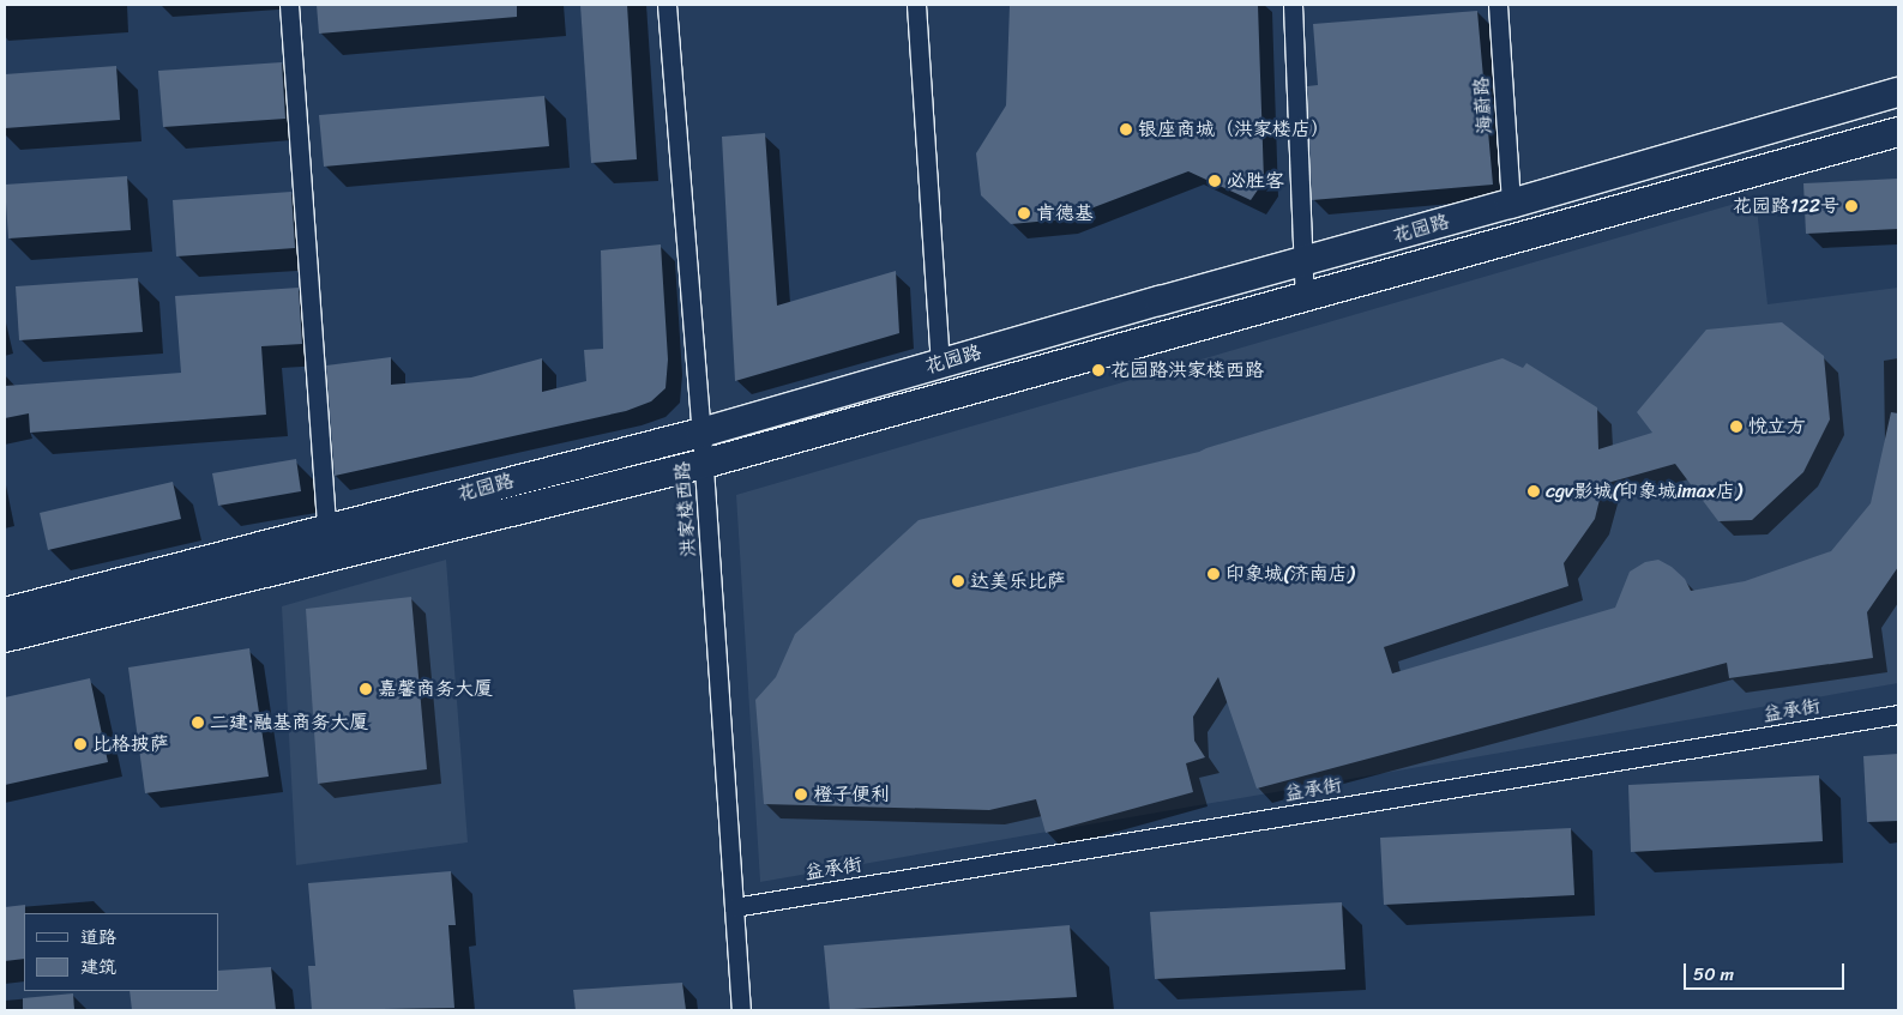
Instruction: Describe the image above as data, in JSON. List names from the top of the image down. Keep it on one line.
{"streets":{"main road":["花园路"],"street":["海蔚路","洪家楼西路","益承街"]},"crossings":[["海蔚路","花园路"],["花园路","洪家楼西路"],["洪家楼西路","益承街"]],"places":["银座商城（洪家楼店）","必胜客","花园路122号","肯德基","花园路洪家楼西路","悦立方","cgv影城(印象城imax店)","印象城(济南店)","达美乐比萨","嘉馨商务大厦","二建·融基商务大厦","比格披萨","橙子便利"],"legend":["道路","建筑"],"scale_bar":"50 m"}
